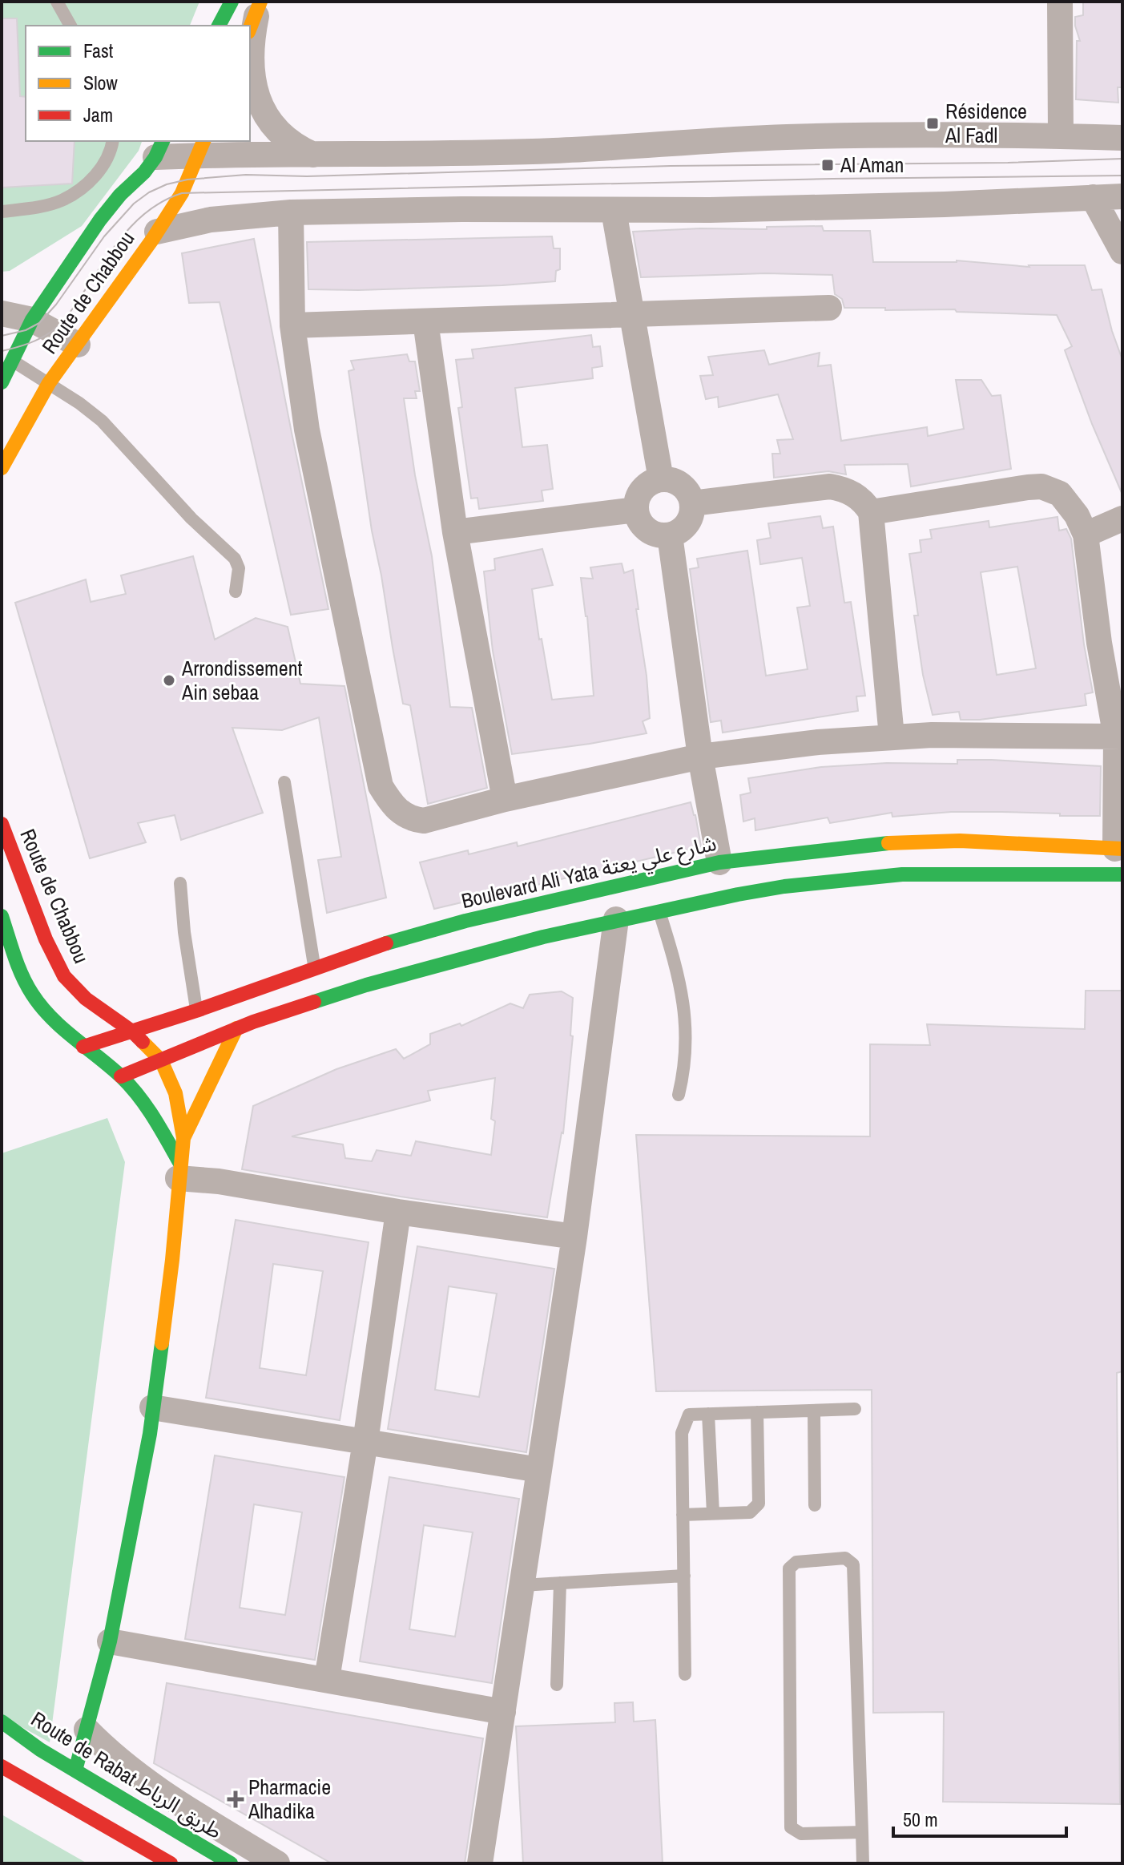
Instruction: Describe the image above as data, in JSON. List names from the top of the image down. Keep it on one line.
{"streets":{"street":["Route de Chabbou","Boulevard Ali Yata شارع علي يعتة","Route de Rabat طريق الرباط"]},"crossings":[["Route de Chabbou","Boulevard Ali Yata شارع علي يعتة"]],"places":{"transit":["Résidence Al Fadl","Al Aman"],"other":["Arrondissement Ain sebaa"],"health":["Pharmacie Alhadika"]},"legend":["Fast","Slow","Jam"],"scale_bar":"50 m"}
